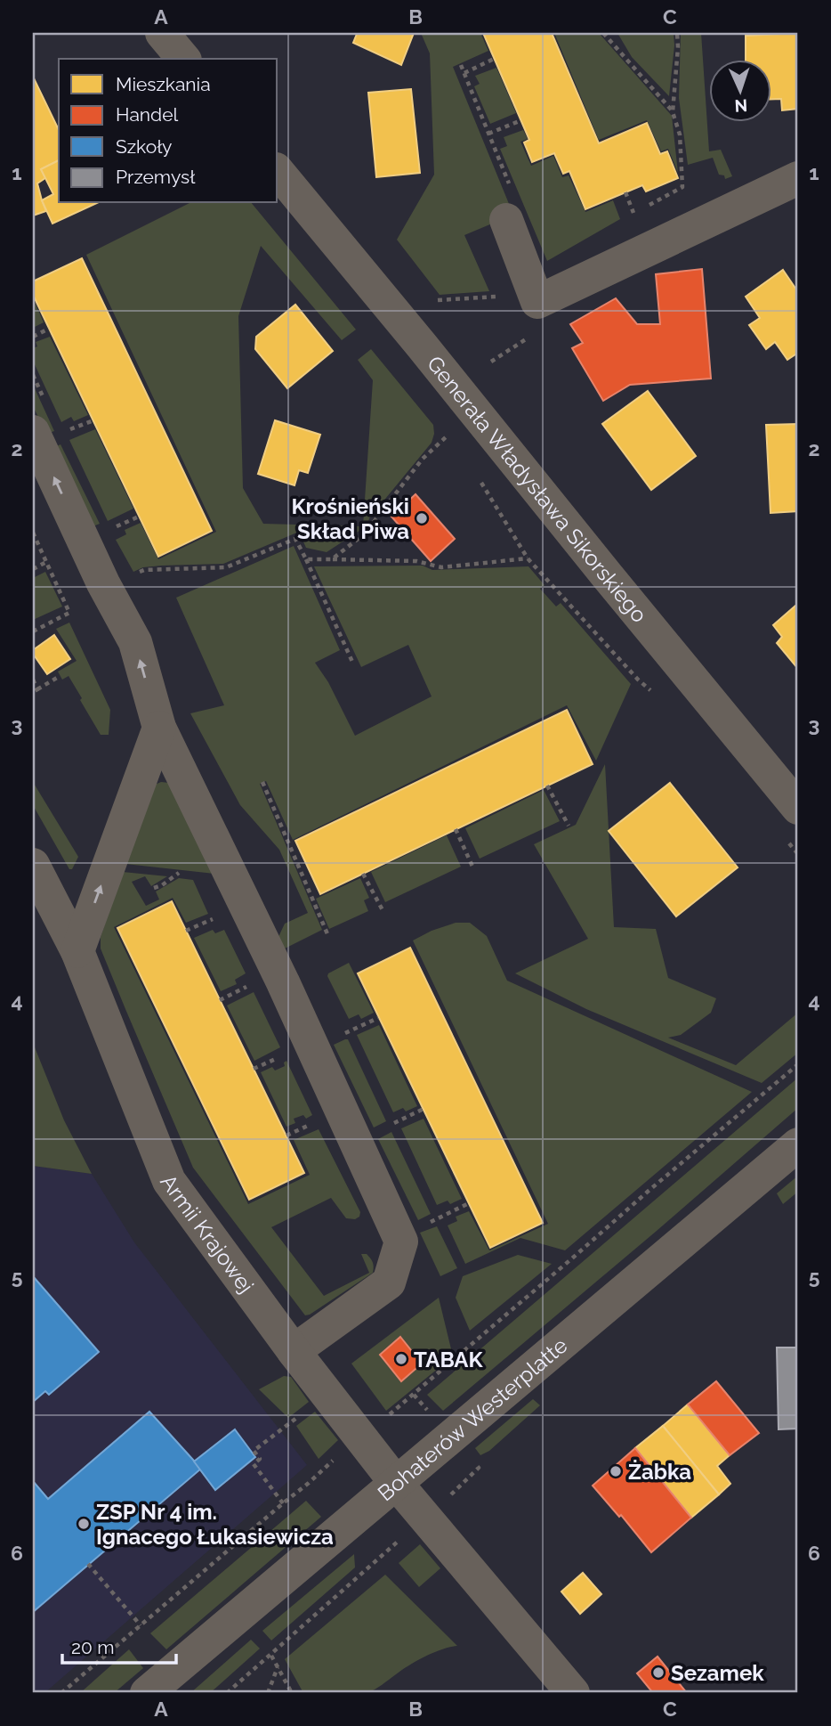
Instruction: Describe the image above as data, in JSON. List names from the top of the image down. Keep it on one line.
{"streets":{"street":["Generała Władysława Sikorskiego","Armii Krajowej","Bohaterów Westerplatte"]},"crossings":[["Armii Krajowej","Bohaterów Westerplatte"]],"places":["Krośnieński Skład Piwa","TABAK","Żabka","ZSP Nr 4 im. Ignacego Łukasiewicza","Sezamek"],"legend":["Mieszkania","Handel","Szkoły","Przemysł"],"scale_bar":"20 m","north":"bottom","grid":{"columns":["A","B","C"],"rows":["1","2","3","4","5","6"]}}
